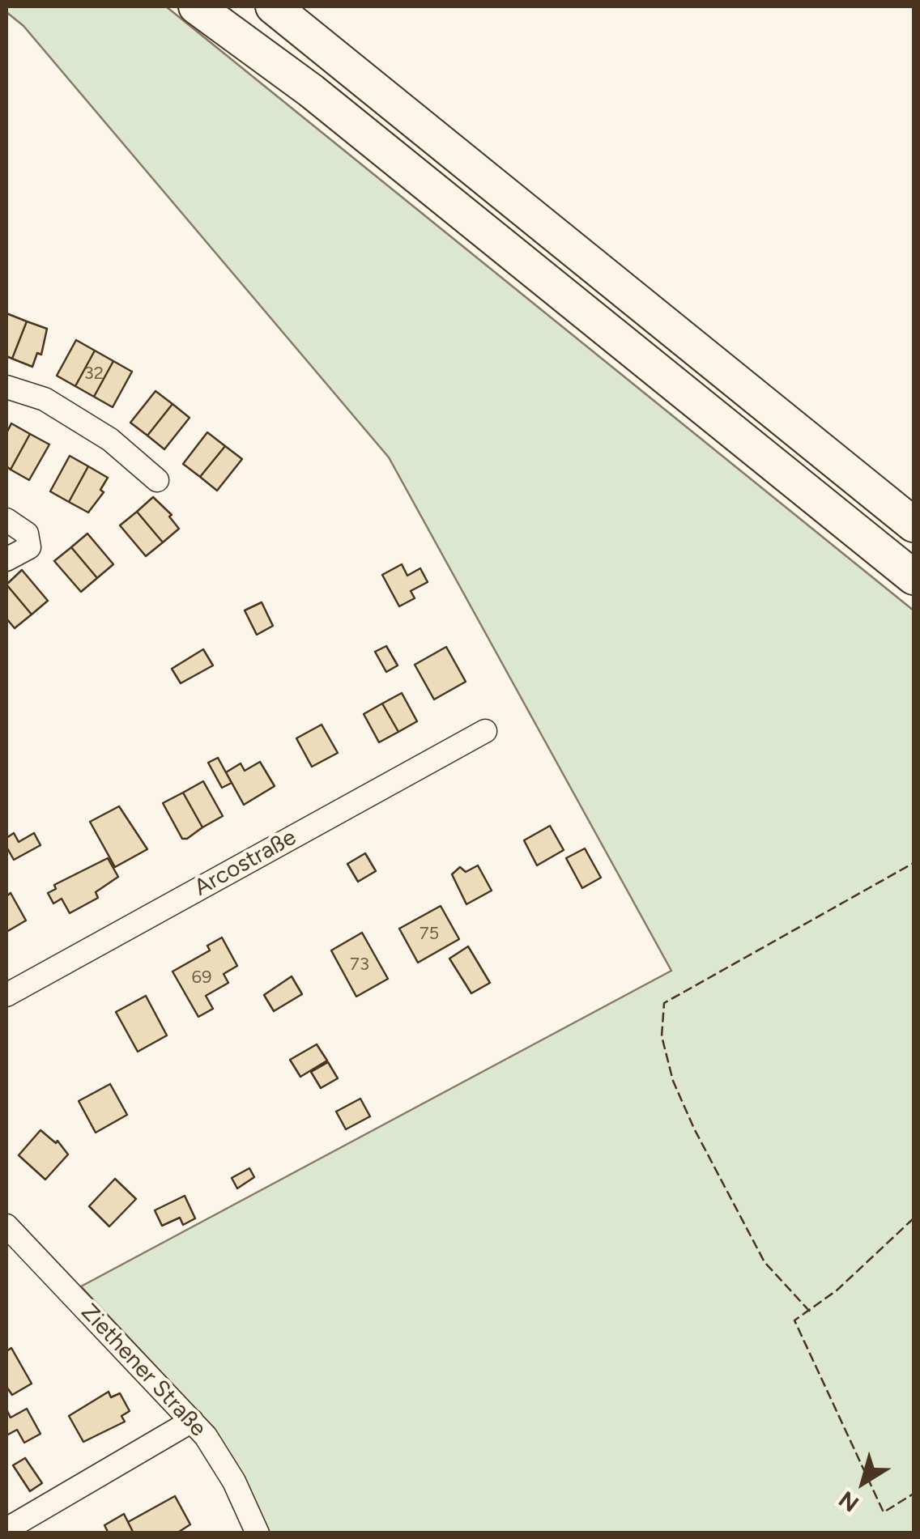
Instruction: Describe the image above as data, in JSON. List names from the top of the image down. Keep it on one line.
{"streets":{"street":["Arcostraße","Ziethener Straße"]},"house_numbers":["32","75","73","69"],"north":"bottom left"}
